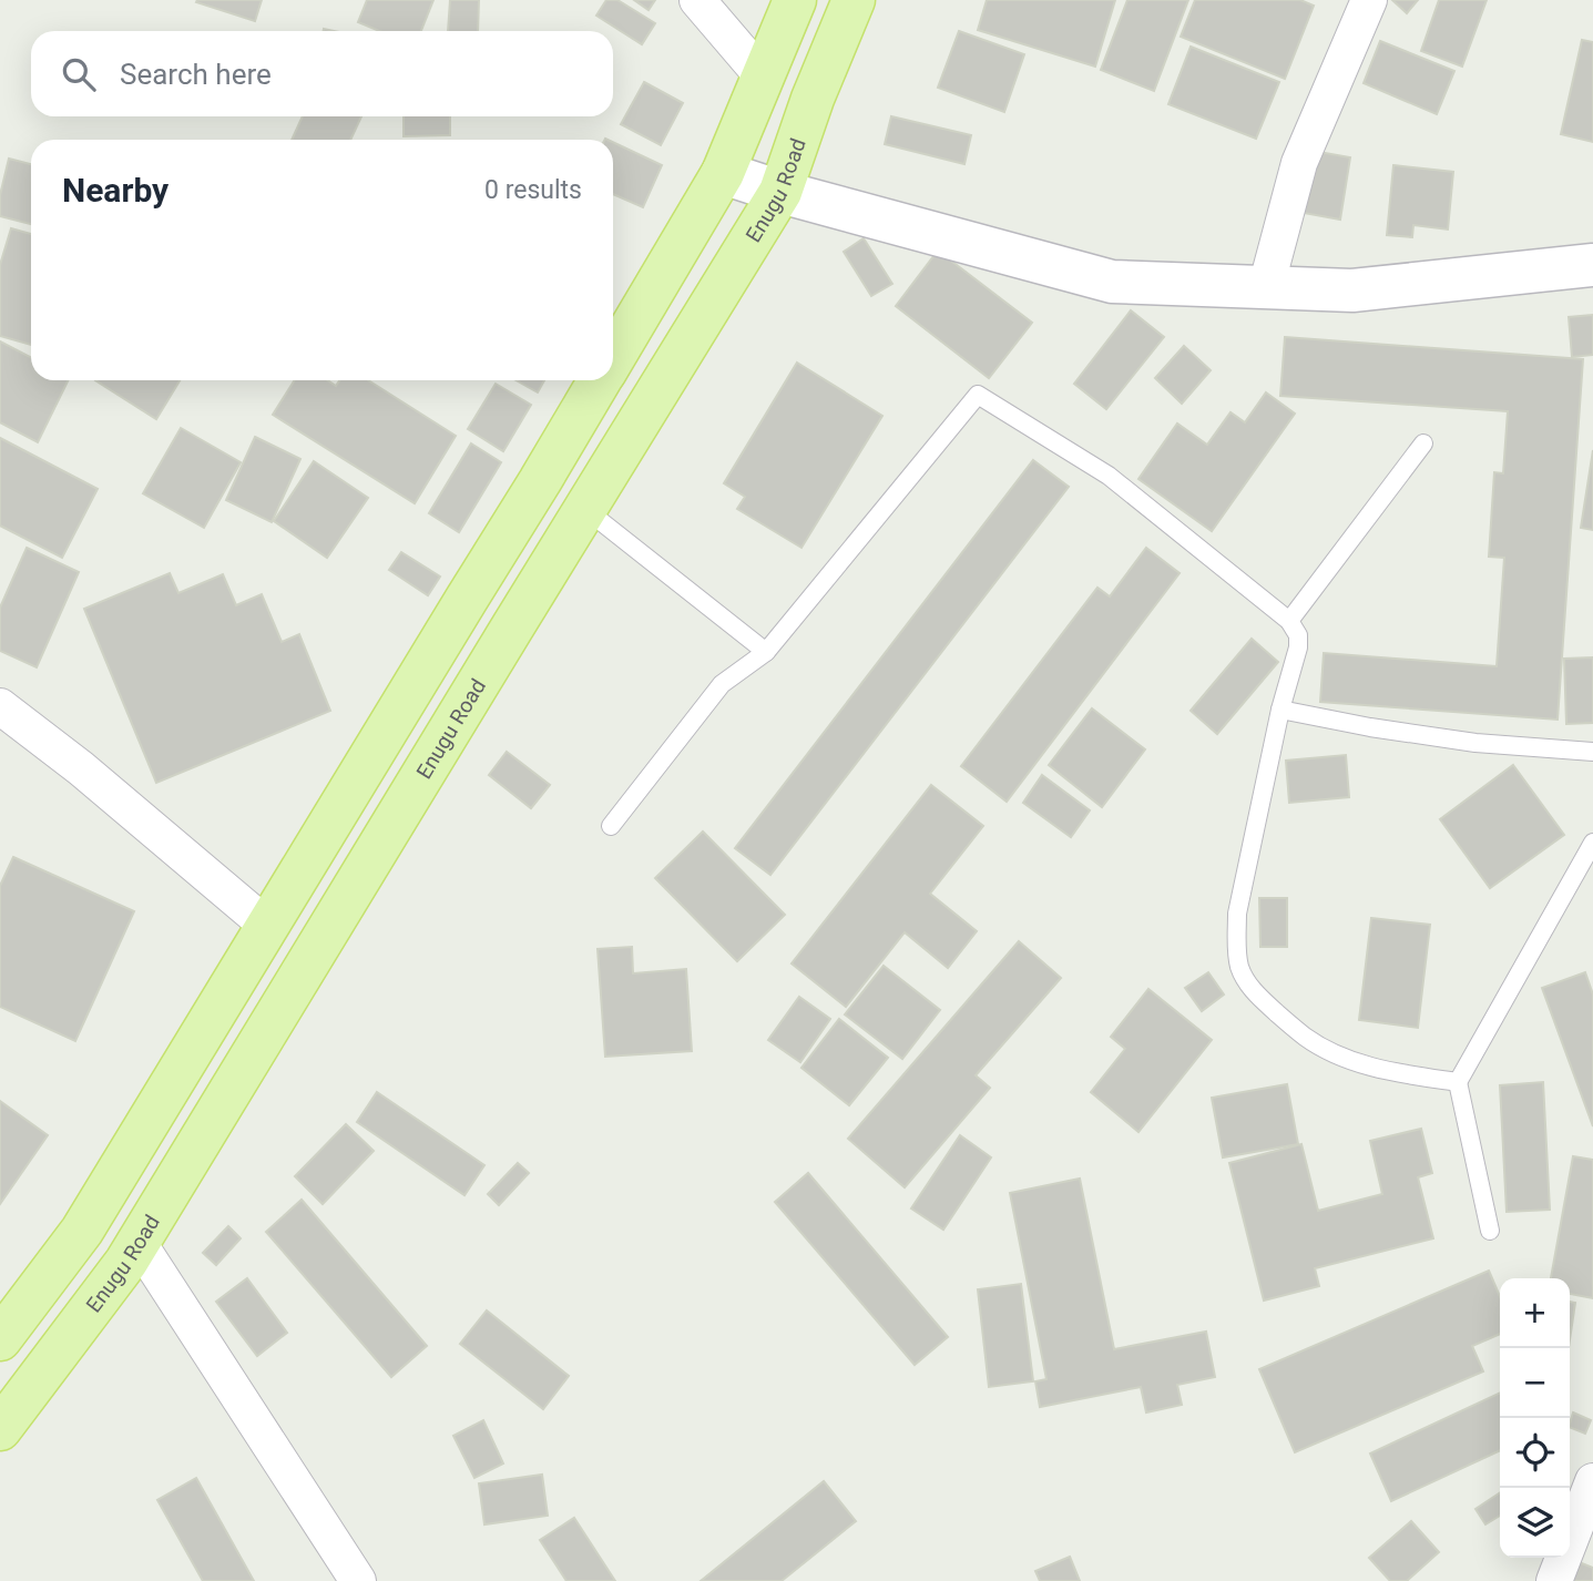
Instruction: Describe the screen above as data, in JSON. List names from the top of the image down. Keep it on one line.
{"streets":{"main road":["Enugu Road"]},"page":{"search":"Search here","heading":["Nearby","0 results"],"map_buttons":["+","−"]}}
